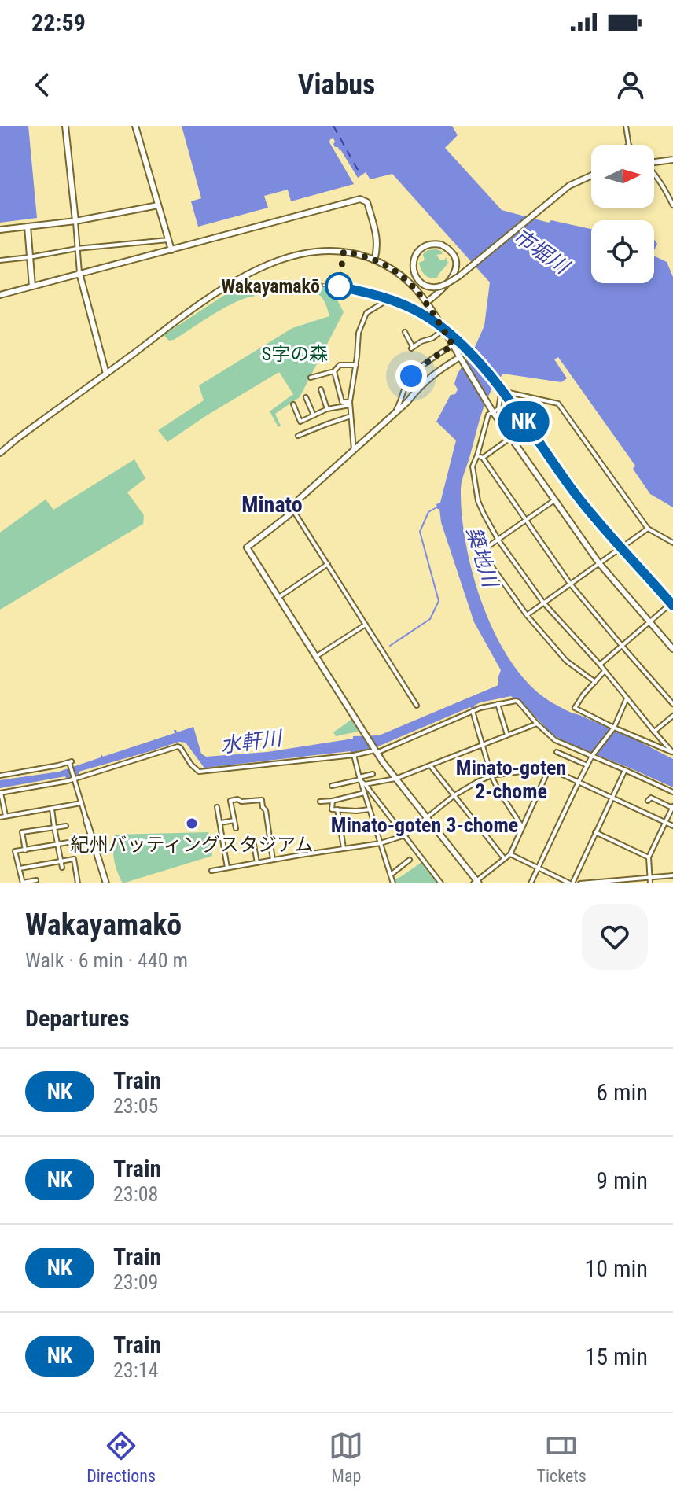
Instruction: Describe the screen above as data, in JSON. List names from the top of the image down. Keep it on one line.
{"districts":["Minato","Minato-goten 2-chome","Minato-goten 3-chome"],"water":["市堀川","築地川","水軒川"],"parks":["S字の森"],"places":["Wakayamakō","紀州バッティングスタジアム"],"north":"right","page":{"status":"22:59","header":"Viabus","on_map":"NK","heading":[["Wakayamakō","Walk · 6 min · 440 m"],"Departures"],"list":[{"mark":"NK","name":"Train","note":"23:05","value":"6 min"},{"mark":"NK","name":"Train","note":"23:08","value":"9 min"},{"mark":"NK","name":"Train","note":"23:09","value":"10 min"},{"mark":"NK","name":"Train","note":"23:14","value":"15 min"}],"tabs":["Directions","Map","Tickets"]}}
